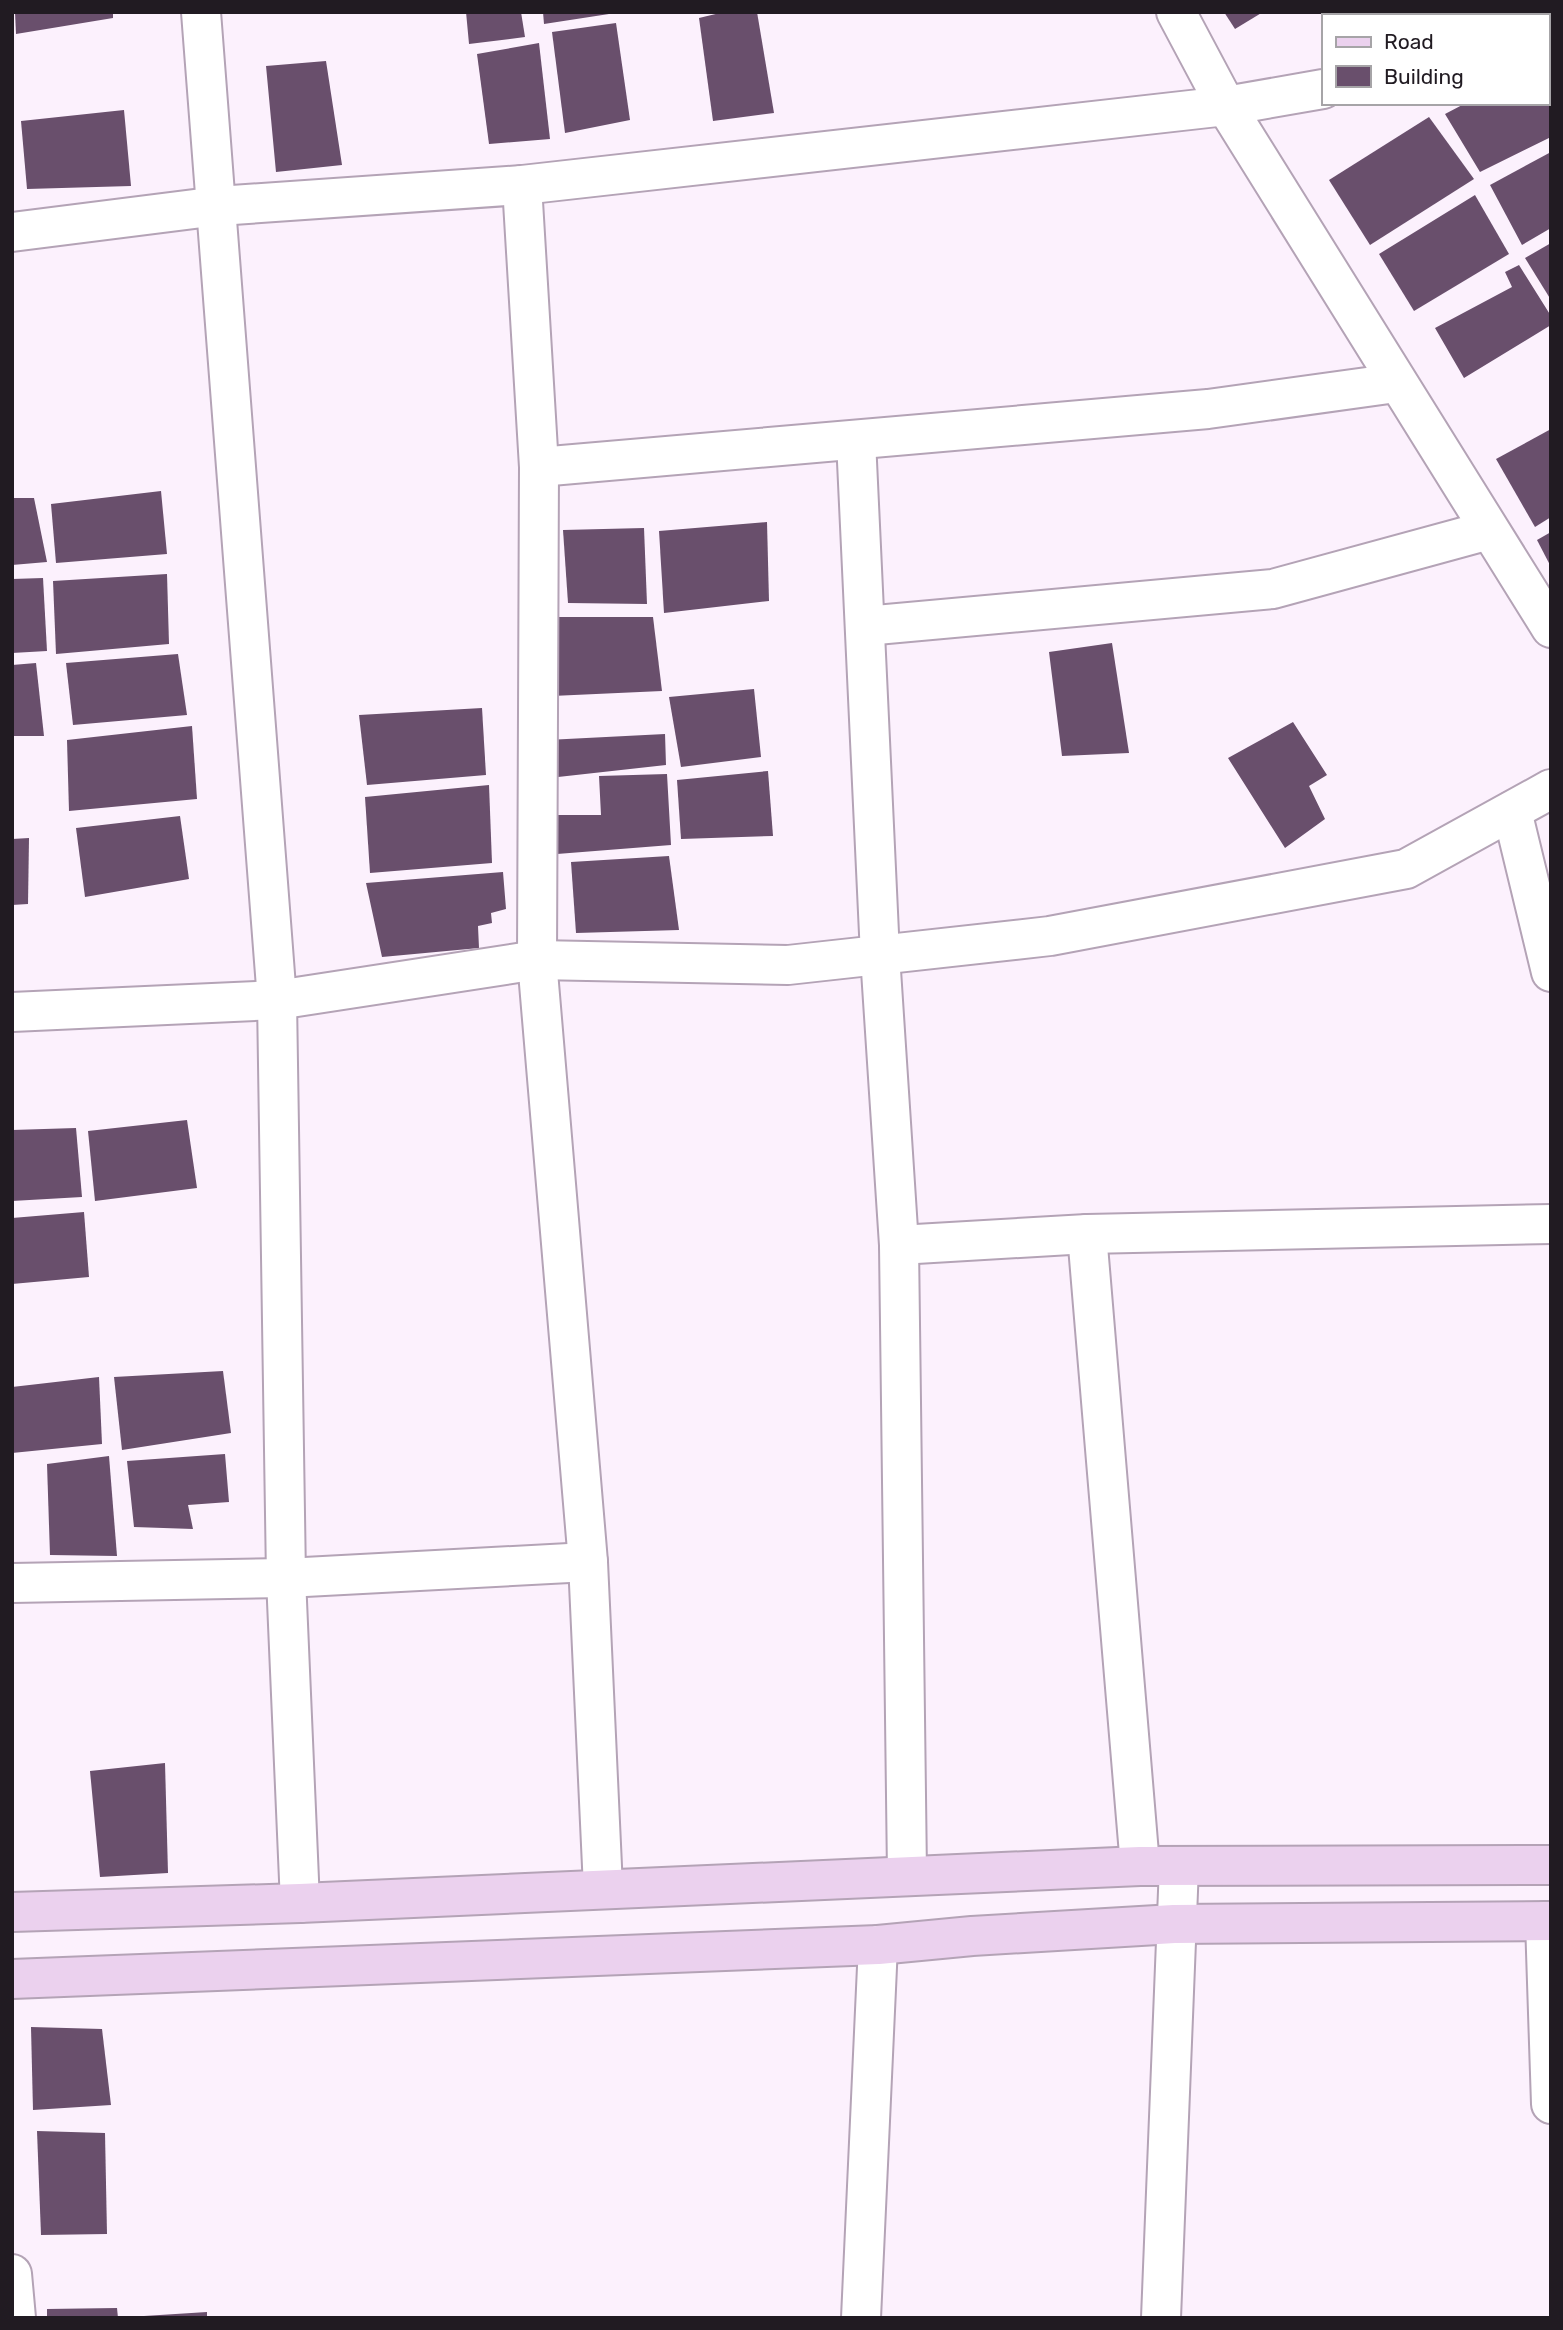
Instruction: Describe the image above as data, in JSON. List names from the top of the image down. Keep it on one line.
{"legend":["Road","Building"]}
